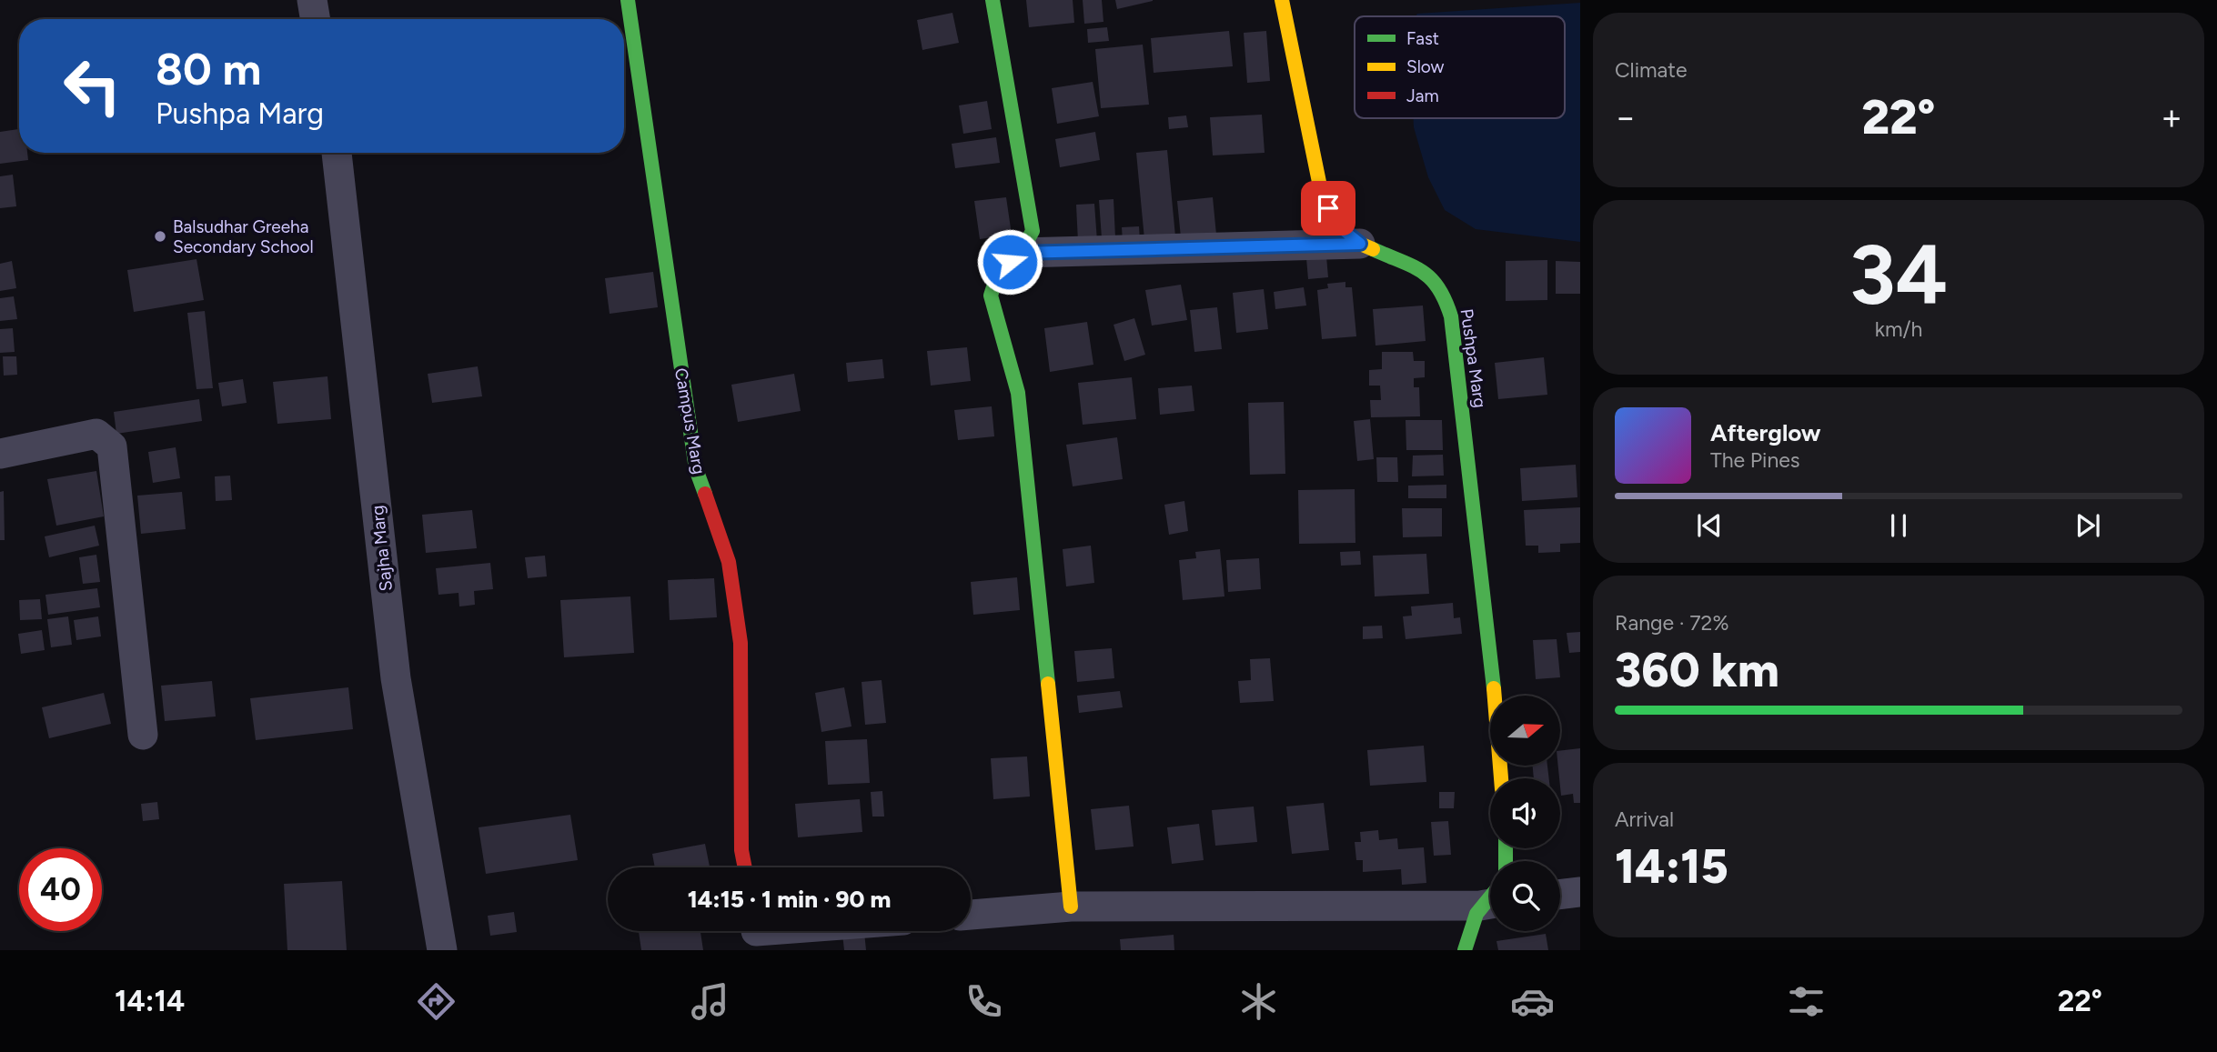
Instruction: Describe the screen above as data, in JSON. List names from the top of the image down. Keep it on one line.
{"streets":{"street":["Pushpa Marg","Campus Marg","Sajha Marg"]},"places":["Balsudhar Greeha Secondary School"],"legend":["Fast","Slow","Jam"],"north":"right","page":{"tile":["Climate",["34","km/h"],["Range · 72%","360 km"],["Arrival","14:15"]],"turn":["80 m","Pushpa Marg"],"heat":["−","22°","+"],"song":["Afterglow","The Pines"],"limit":"40","trip":"14:15 · 1 min · 90 m","tabs":["14:14","22°"]}}
